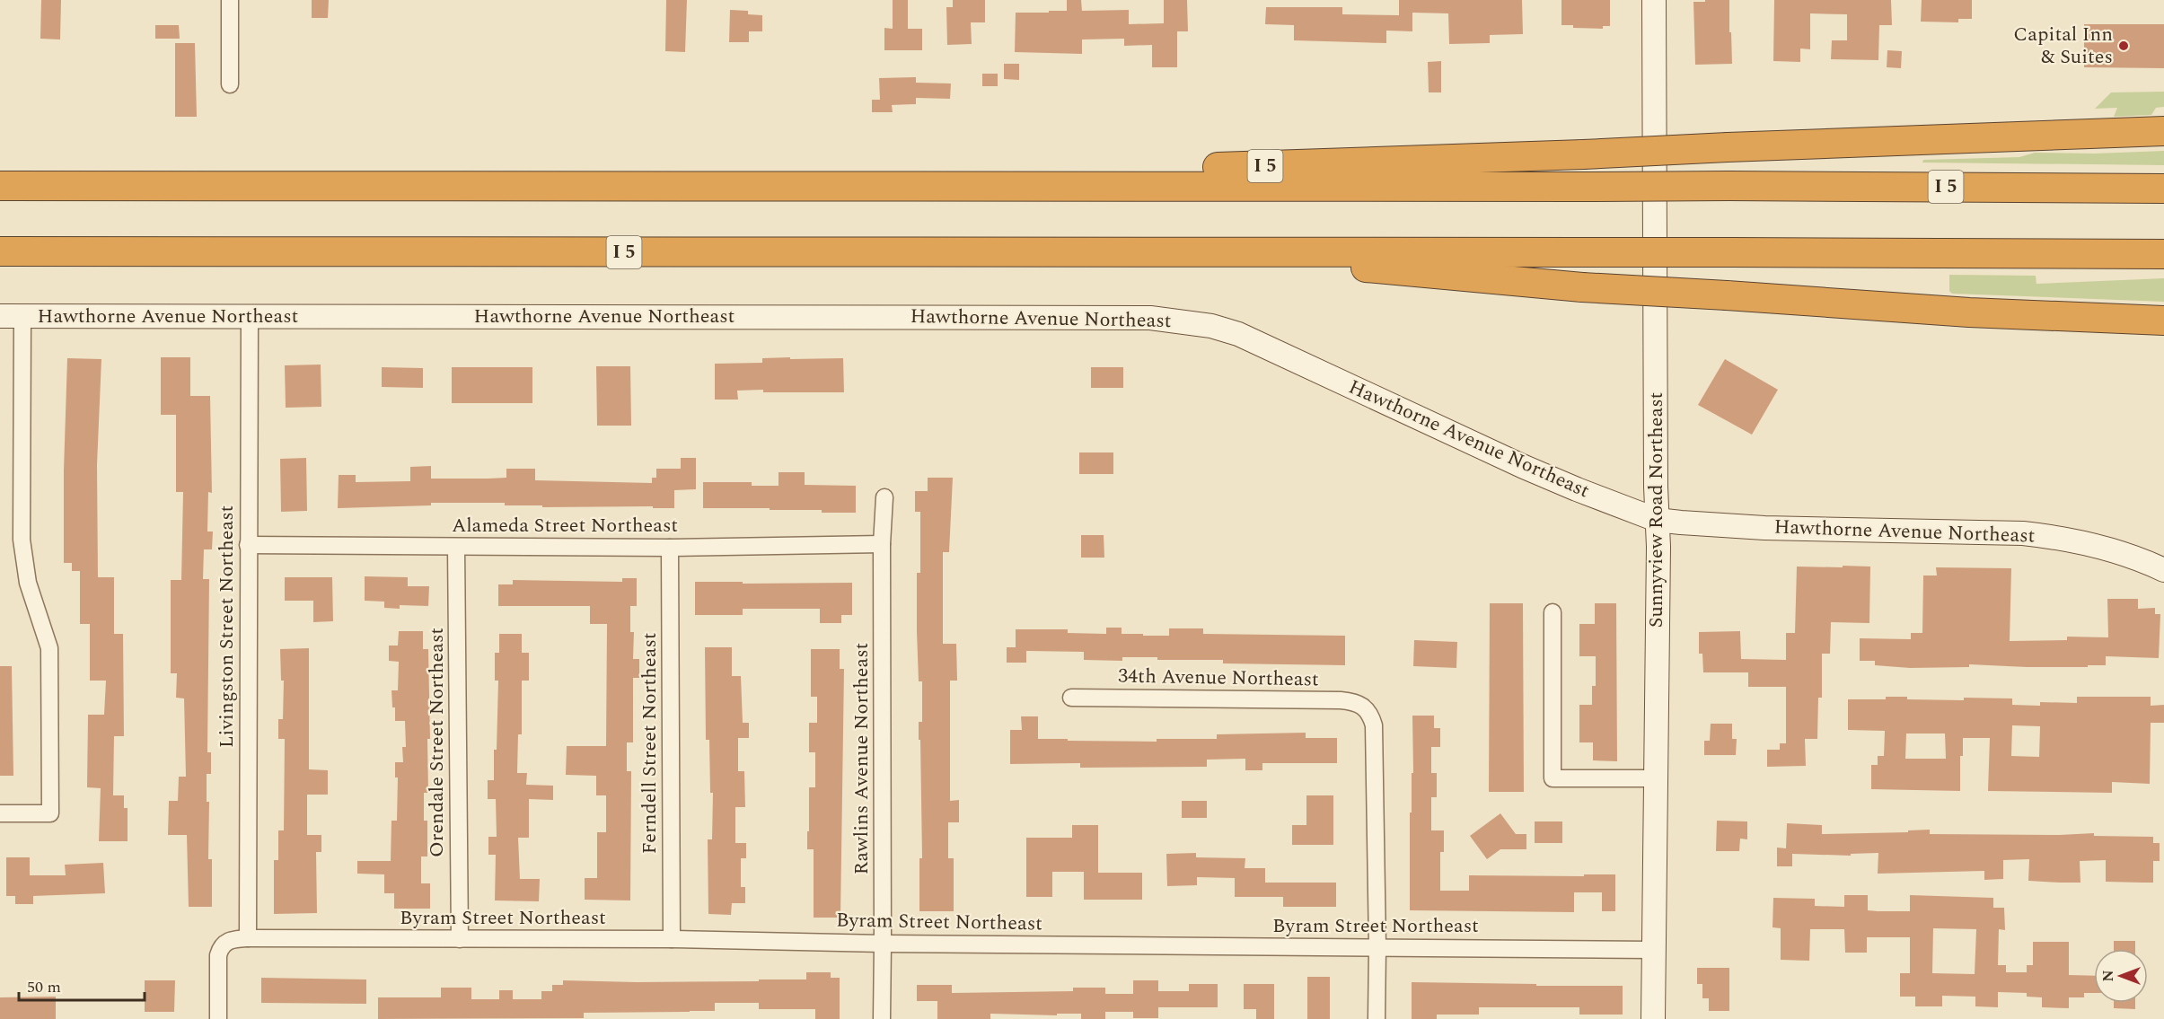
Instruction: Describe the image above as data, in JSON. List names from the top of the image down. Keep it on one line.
{"streets":{"highway":["I 5"],"main road":["Hawthorne Avenue Northeast","Sunnyview Road Northeast"],"street":["Alameda Street Northeast","Livingston Street Northeast","34th Avenue Northeast","Orendale Street Northeast","Ferndell Street Northeast","Rawlins Avenue Northeast","Byram Street Northeast"]},"crossings":[["Hawthorne Avenue Northeast","Sunnyview Road Northeast"],["Hawthorne Avenue Northeast","Livingston Street Northeast"],["Sunnyview Road Northeast","Byram Street Northeast"],["Alameda Street Northeast","Livingston Street Northeast"],["Alameda Street Northeast","Orendale Street Northeast"],["Alameda Street Northeast","Ferndell Street Northeast"],["Alameda Street Northeast","Rawlins Avenue Northeast"],["Livingston Street Northeast","Byram Street Northeast"],["34th Avenue Northeast","Byram Street Northeast"],["Orendale Street Northeast","Byram Street Northeast"],["Ferndell Street Northeast","Byram Street Northeast"],["Rawlins Avenue Northeast","Byram Street Northeast"]],"places":["Capital Inn & Suites"],"scale_bar":"50 m","north":"left"}
